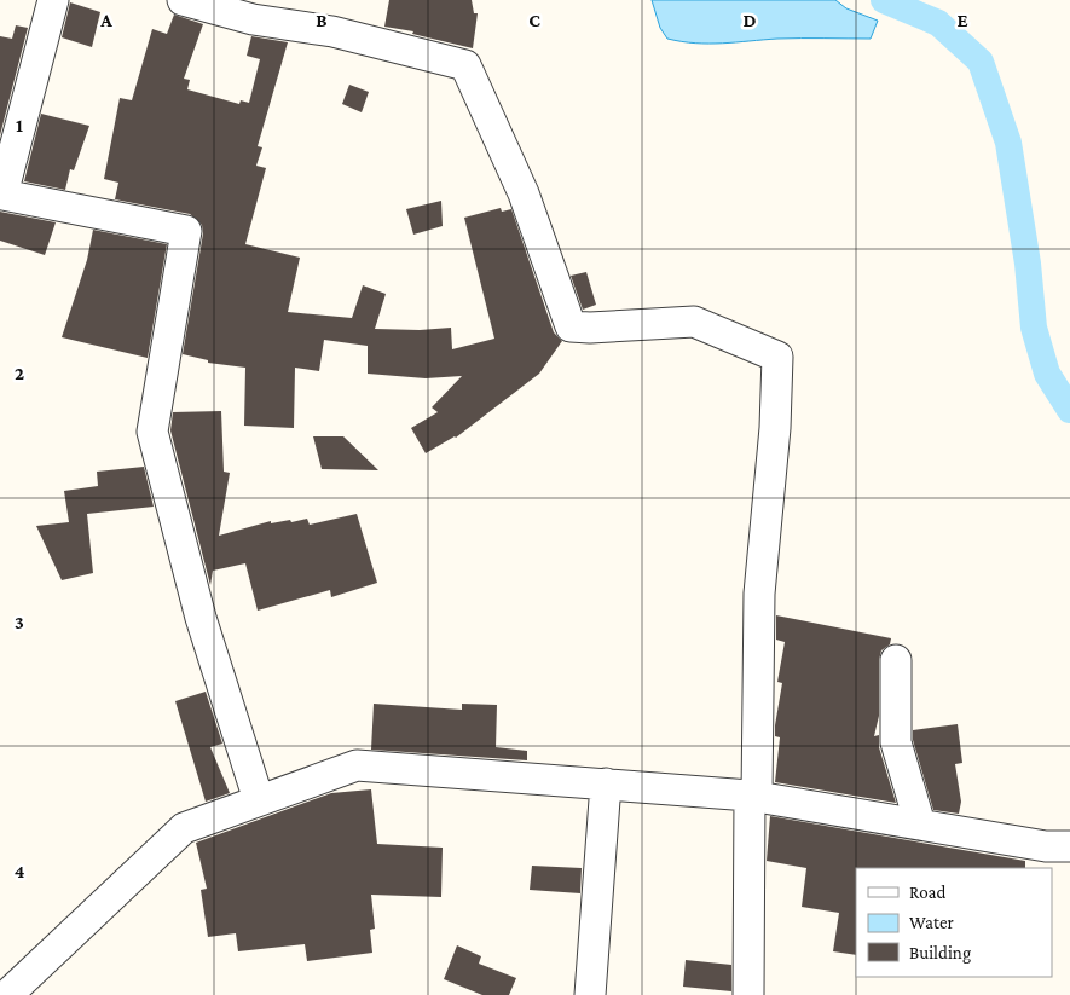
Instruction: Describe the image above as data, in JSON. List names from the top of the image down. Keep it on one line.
{"legend":["Road","Water","Building"],"grid":{"columns":["A","B","C","D","E"],"rows":["1","2","3","4"]}}
